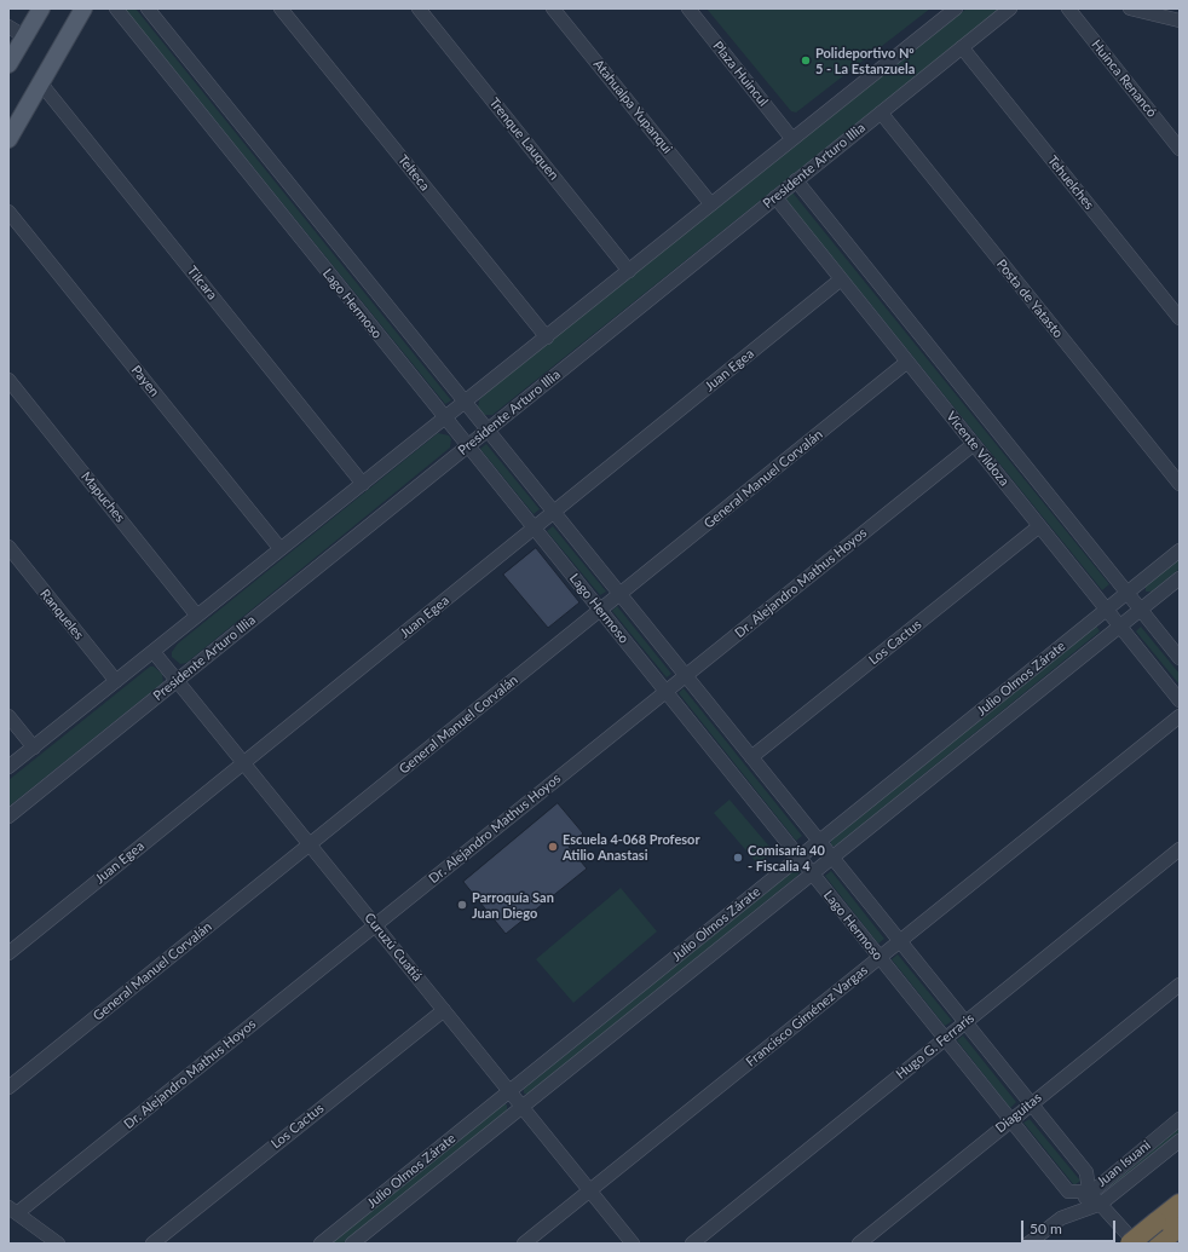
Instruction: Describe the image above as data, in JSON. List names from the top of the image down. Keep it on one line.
{"streets":{"street":["Plaza Huincul","Huinca Renancó","Atahualpa Yupanqui","Trenque Lauquen","Presidente Arturo Illia","Telteca","Tehuelches","Tilcara","Posta de Yatasto","Lago Hermoso","Juan Egea","Payen","Vicente Vildoza","General Manuel Corvalán","Mapuches","Dr. Alejandro Mathus Hoyos","Ranqueles","Los Cactus","Julio Olmos Zárate","Curuzú Cuatiá","Francisco Giménez Vargas","Hugo G. Ferraris","Diaguitas","Juan Isuani"]},"crossings":[["Presidente Arturo Illia","Tehuelches"],["Presidente Arturo Illia","Posta de Yatasto"],["Presidente Arturo Illia","Lago Hermoso"],["Presidente Arturo Illia","Vicente Vildoza"],["Presidente Arturo Illia","Curuzú Cuatiá"],["Lago Hermoso","Juan Egea"],["Lago Hermoso","General Manuel Corvalán"],["Lago Hermoso","Dr. Alejandro Mathus Hoyos"],["Lago Hermoso","Los Cactus"],["Lago Hermoso","Julio Olmos Zárate"],["Lago Hermoso","Francisco Giménez Vargas"],["Lago Hermoso","Hugo G. Ferraris"],["Lago Hermoso","Diaguitas"],["Lago Hermoso","Juan Isuani"],["Juan Egea","Vicente Vildoza"],["Juan Egea","Curuzú Cuatiá"],["Vicente Vildoza","General Manuel Corvalán"],["Vicente Vildoza","Dr. Alejandro Mathus Hoyos"],["Vicente Vildoza","Los Cactus"],["Vicente Vildoza","Julio Olmos Zárate"],["General Manuel Corvalán","Curuzú Cuatiá"],["Dr. Alejandro Mathus Hoyos","Curuzú Cuatiá"],["Los Cactus","Curuzú Cuatiá"],["Julio Olmos Zárate","Curuzú Cuatiá"],["Curuzú Cuatiá","Francisco Giménez Vargas"]],"places":["Polideportivo Nº 5 - La Estanzuela","Escuela 4-068 Profesor Atilio Anastasi","Comisaría 40 - Fiscalia 4","Parroquía San Juan Diego"],"scale_bar":"50 m"}
